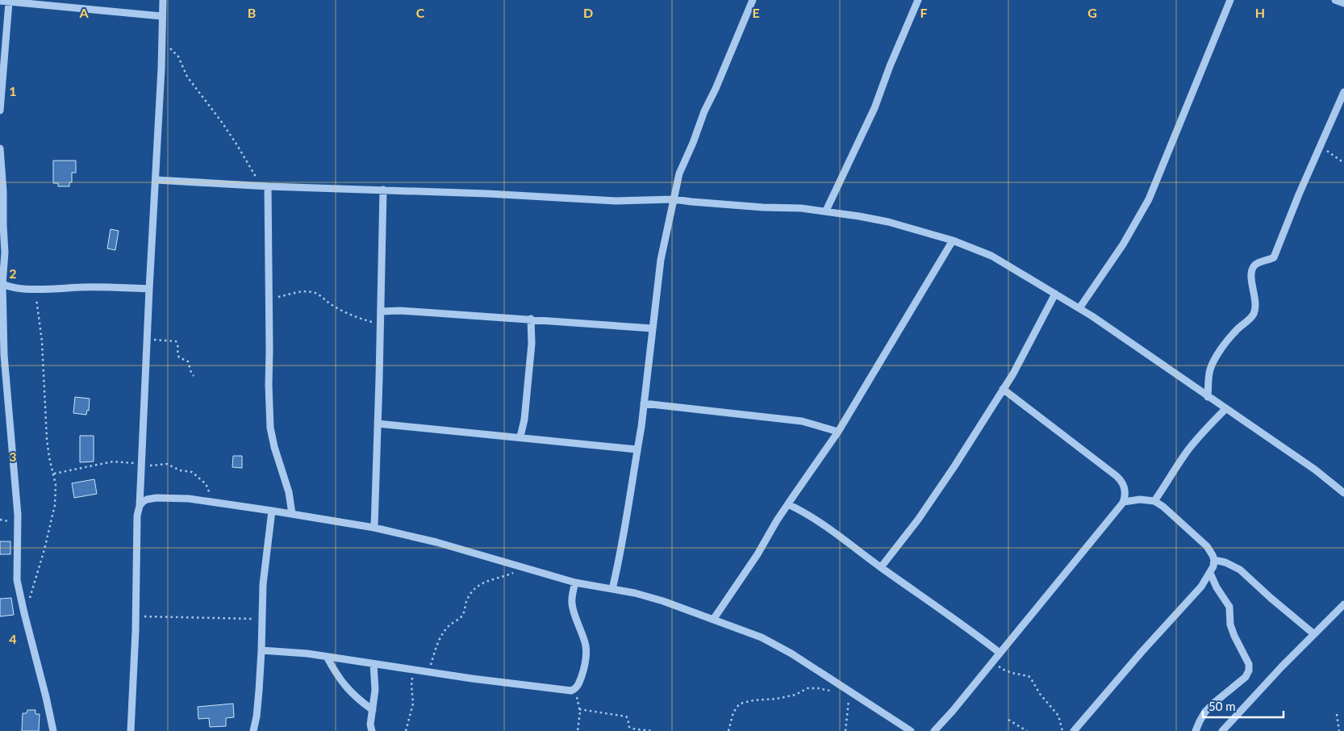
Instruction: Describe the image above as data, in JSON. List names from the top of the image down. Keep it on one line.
{"scale_bar":"50 m","grid":{"columns":["A","B","C","D","E","F","G","H"],"rows":["1","2","3","4"]}}
